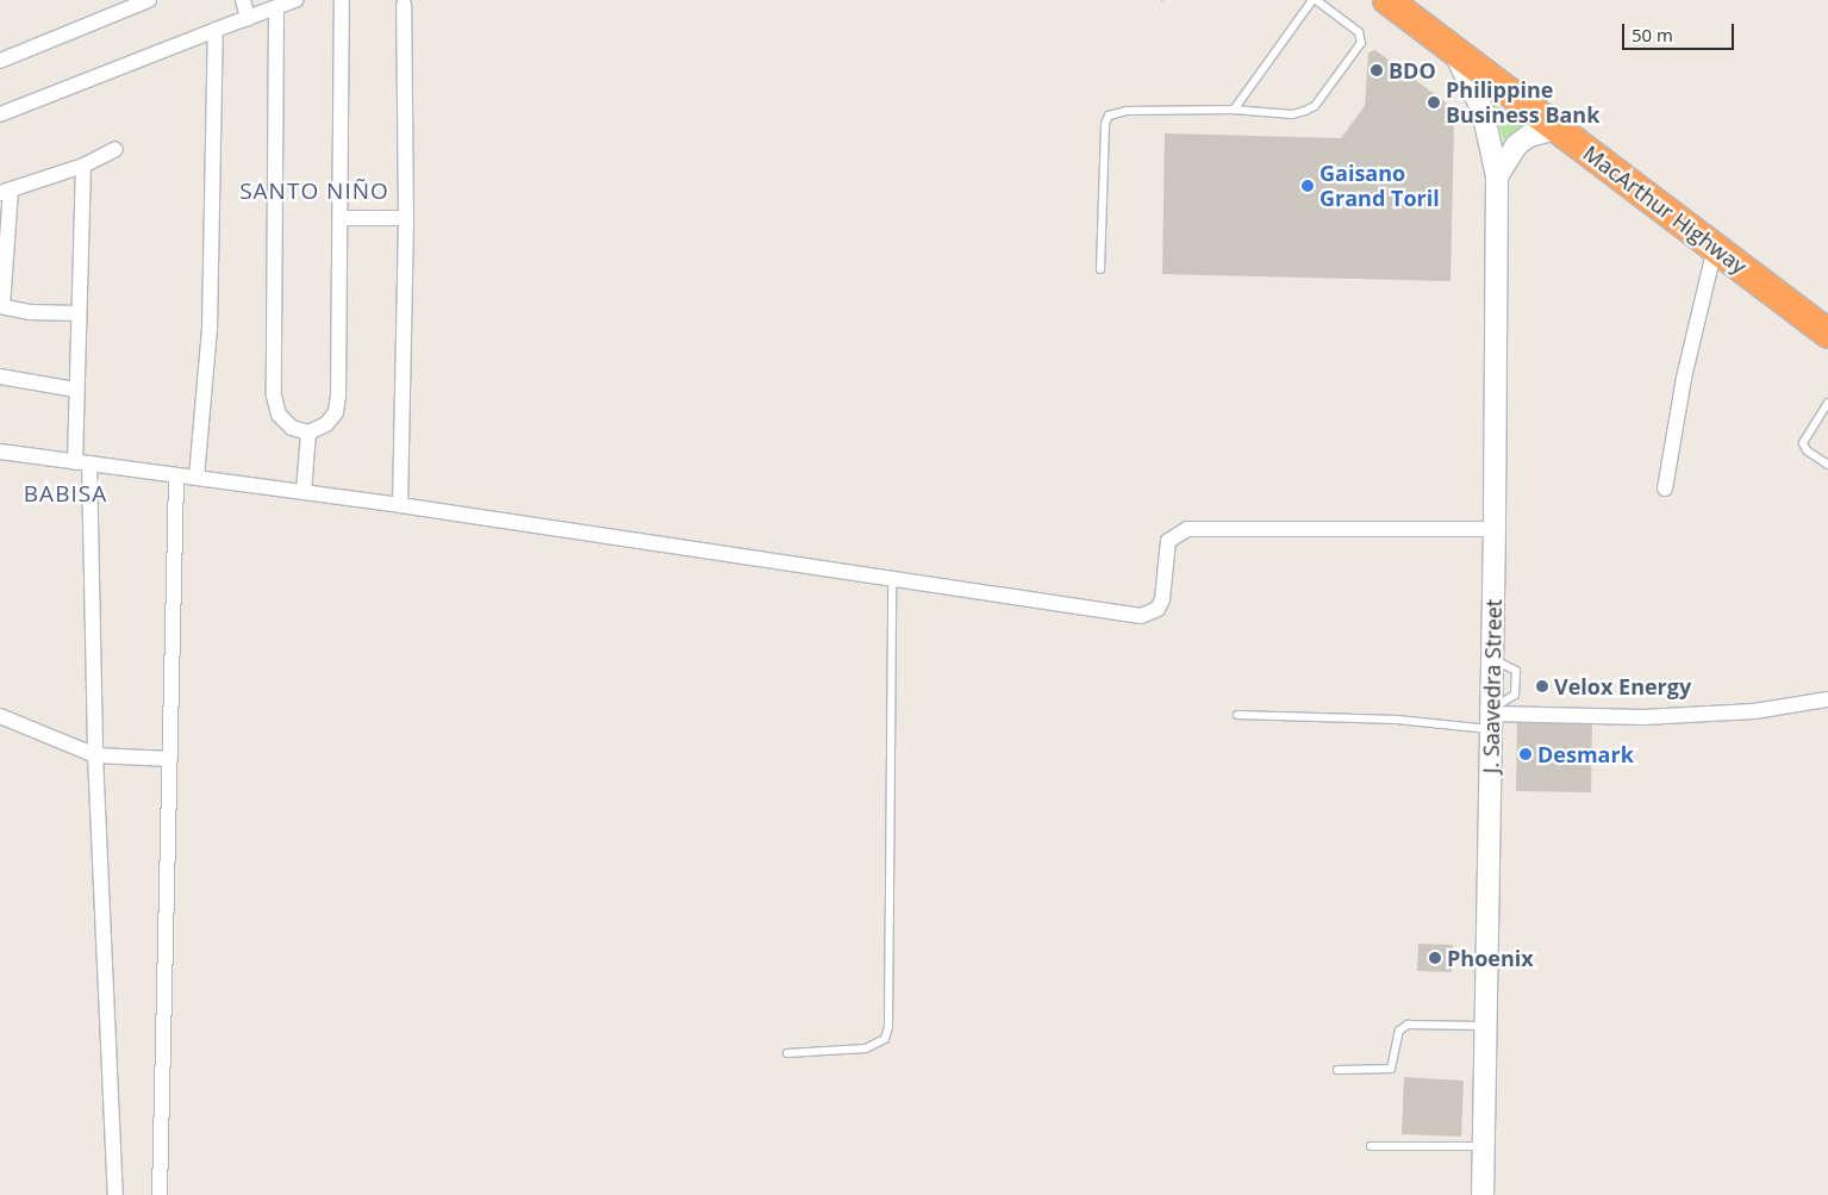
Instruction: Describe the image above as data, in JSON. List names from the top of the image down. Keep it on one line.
{"streets":{"highway":["MacArthur Highway"],"main road":["J. Saavedra Street"]},"crossings":[["MacArthur Highway","J. Saavedra Street"]],"districts":["SANTO NIÑO","BABISA"],"places":["BDO","Philippine Business Bank","Gaisano Grand Toril","Velox Energy","Desmark","Phoenix"],"scale_bar":"50 m"}
